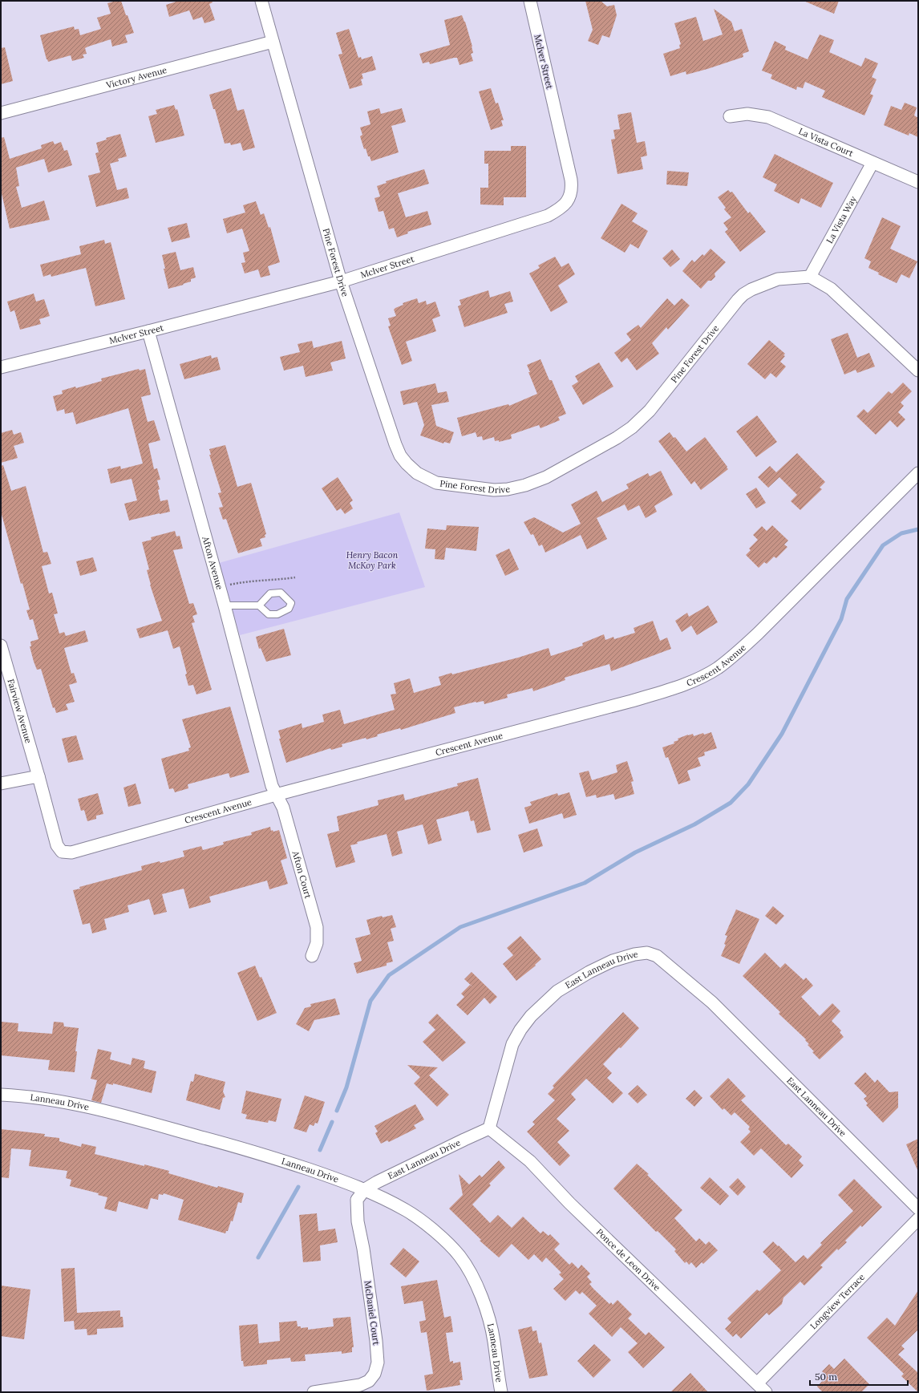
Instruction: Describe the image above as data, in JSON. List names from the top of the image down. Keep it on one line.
{"streets":{"street":["McIver Street","Victory Avenue","La Vista Court","La Vista Way","Pine Forest Drive","Afton Avenue","Crescent Avenue","Fairview Avenue","Afton Court","East Lanneau Drive","Lanneau Drive","Ponce de Leon Drive","Longview Terrace","McDaniel Court"]},"crossings":[["McIver Street","Pine Forest Drive"],["McIver Street","Afton Avenue"],["Victory Avenue","Pine Forest Drive"],["La Vista Court","La Vista Way"],["La Vista Way","Pine Forest Drive"],["Afton Avenue","Crescent Avenue"],["Afton Avenue","Afton Court"],["Crescent Avenue","Fairview Avenue"],["Crescent Avenue","Afton Court"],["East Lanneau Drive","Lanneau Drive"],["East Lanneau Drive","Ponce de Leon Drive"],["East Lanneau Drive","McDaniel Court"],["Lanneau Drive","McDaniel Court"],["Ponce de Leon Drive","Longview Terrace"]],"parks":["Henry Bacon McKoy Park"],"scale_bar":"50 m"}
